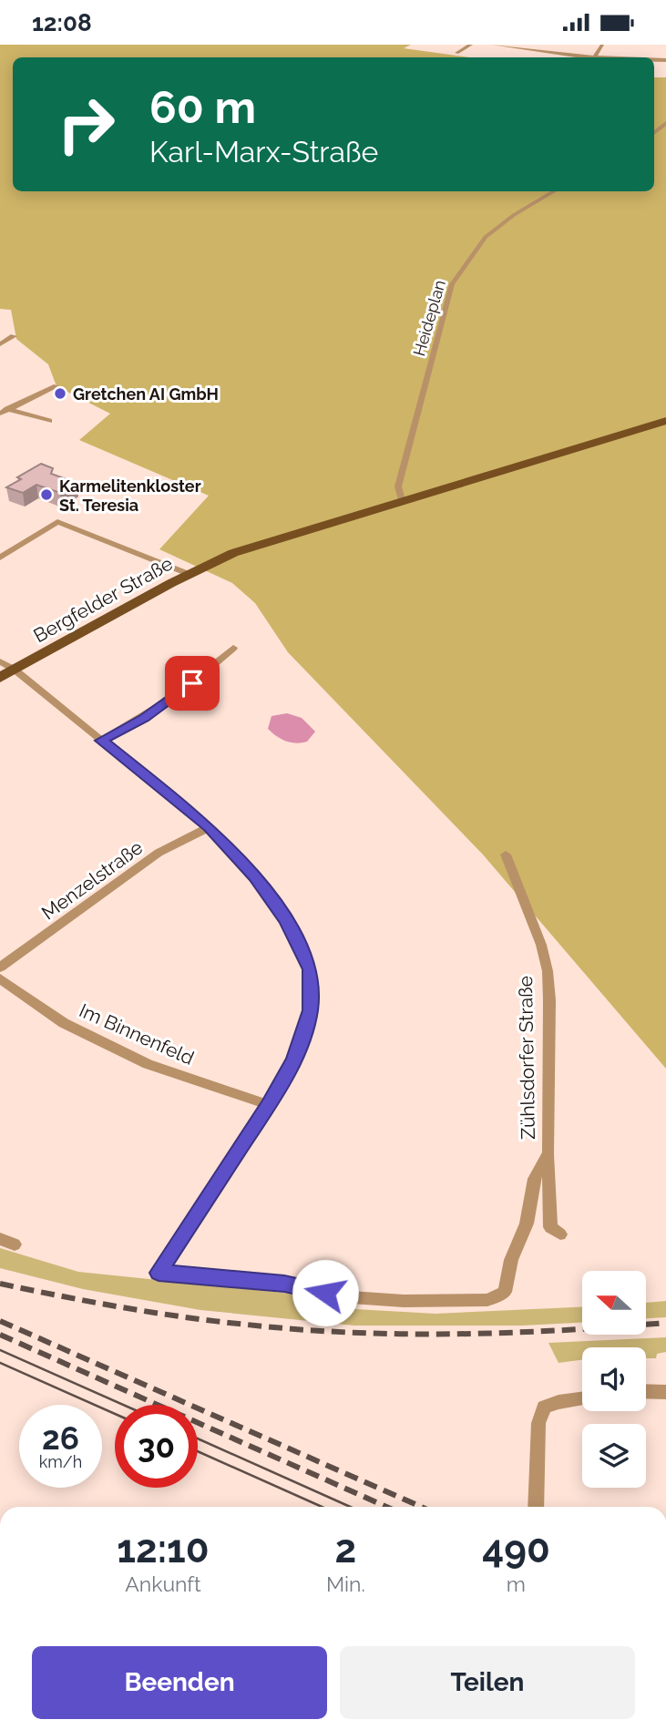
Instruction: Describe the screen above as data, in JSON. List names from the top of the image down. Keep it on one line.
{"streets":{"main road":["Bergfelder Straße"],"street":["Heideplan","Menzelstraße","Im Binnenfeld","Zühlsdorfer Straße"]},"crossings":[["Heideplan","Bergfelder Straße"]],"places":["Gretchen AI GmbH","Karmelitenkloster St. Teresia"],"north":"left","page":{"status":"12:08","turn":["60 m","Karl-Marx-Straße"],"speed":"26 km/h","limit":"30","eta":["12:10","Ankunft","2","Min.","490","m"],"buttons":["Beenden","Teilen"]}}
